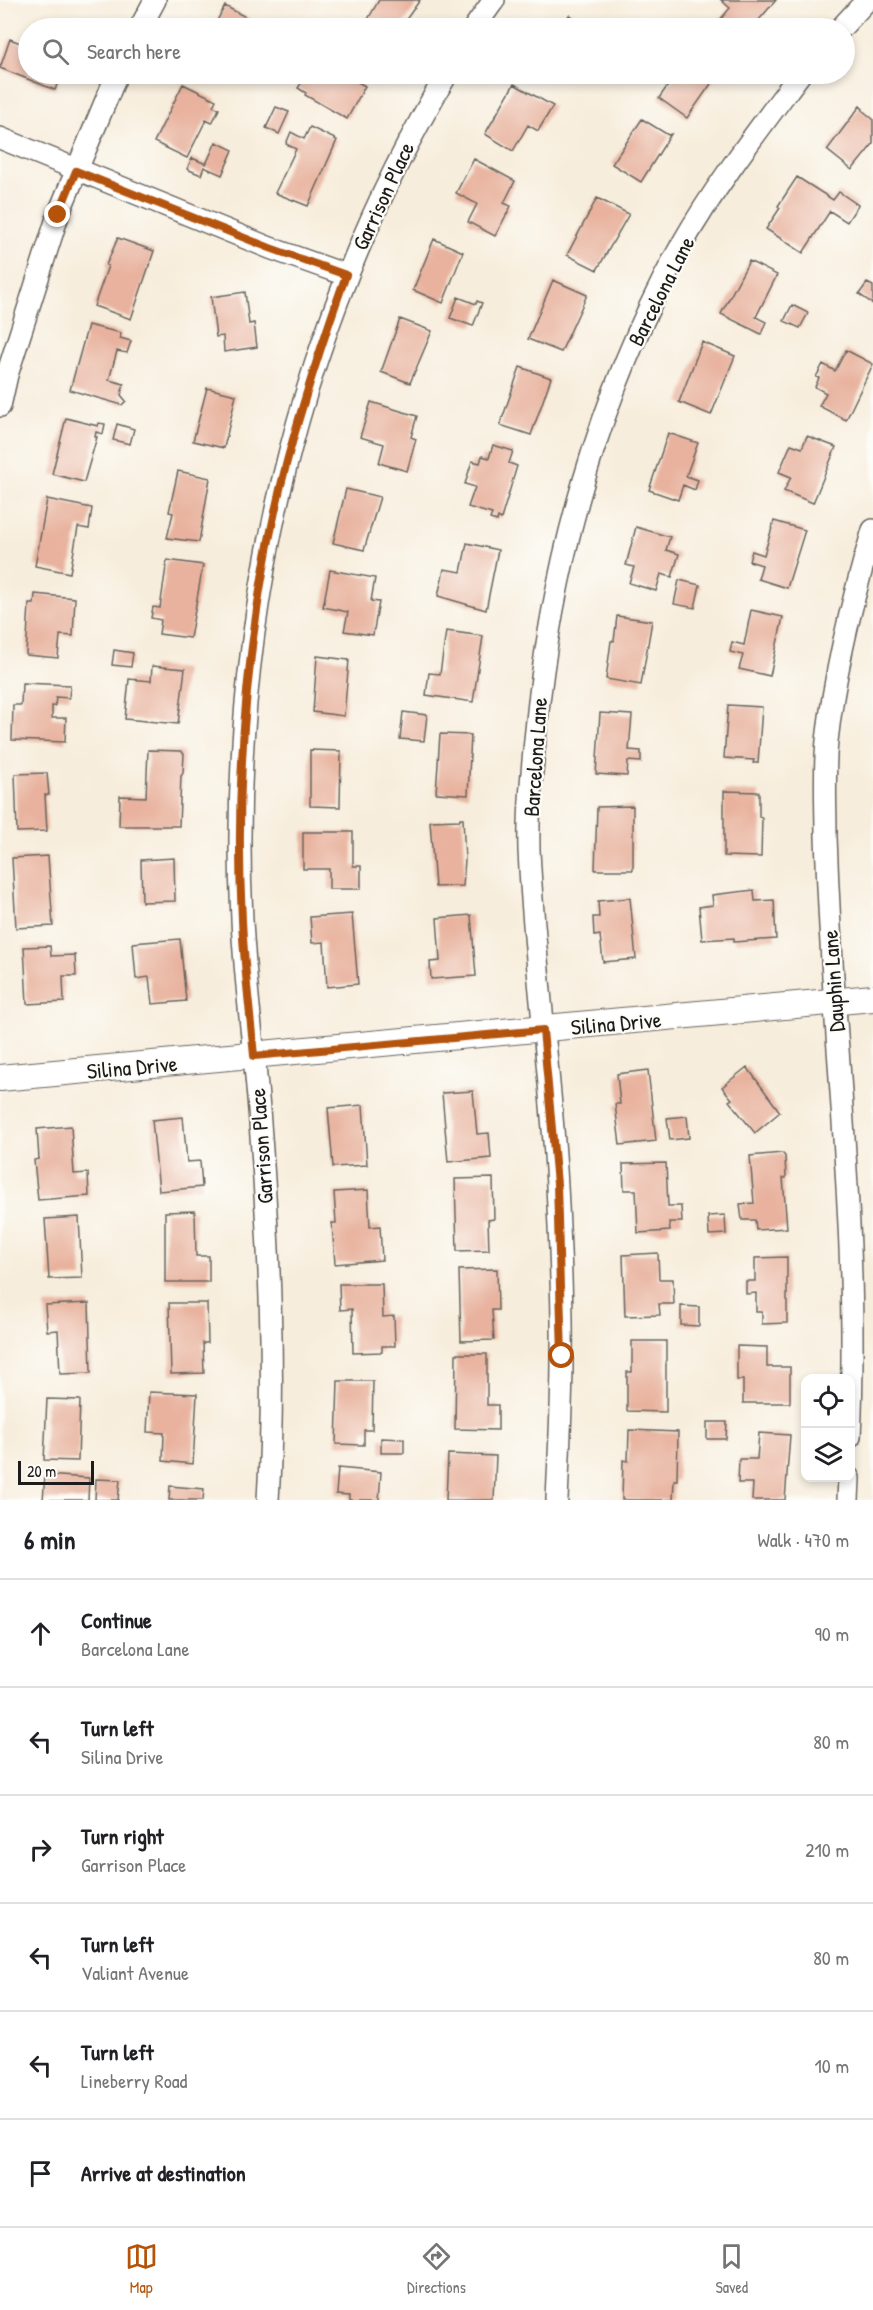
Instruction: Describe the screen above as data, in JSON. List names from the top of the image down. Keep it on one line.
{"streets":{"street":["Garrison Place","Barcelona Lane","Dauphin Lane","Silina Drive"]},"crossings":[["Garrison Place","Silina Drive"],["Barcelona Lane","Silina Drive"],["Dauphin Lane","Silina Drive"]],"scale_bar":"20 m","page":{"search":"Search here","scale":"20 m","heading":["6 min","Walk · 470 m"],"list":[["Continue","Barcelona Lane","90 m"],["Turn left","Silina Drive","80 m"],["Turn right","Garrison Place","210 m"],["Turn left","Valiant Avenue","80 m"],["Turn left","Lineberry Road","10 m"],"Arrive at destination"],"nav":["Map","Directions","Saved"]}}
